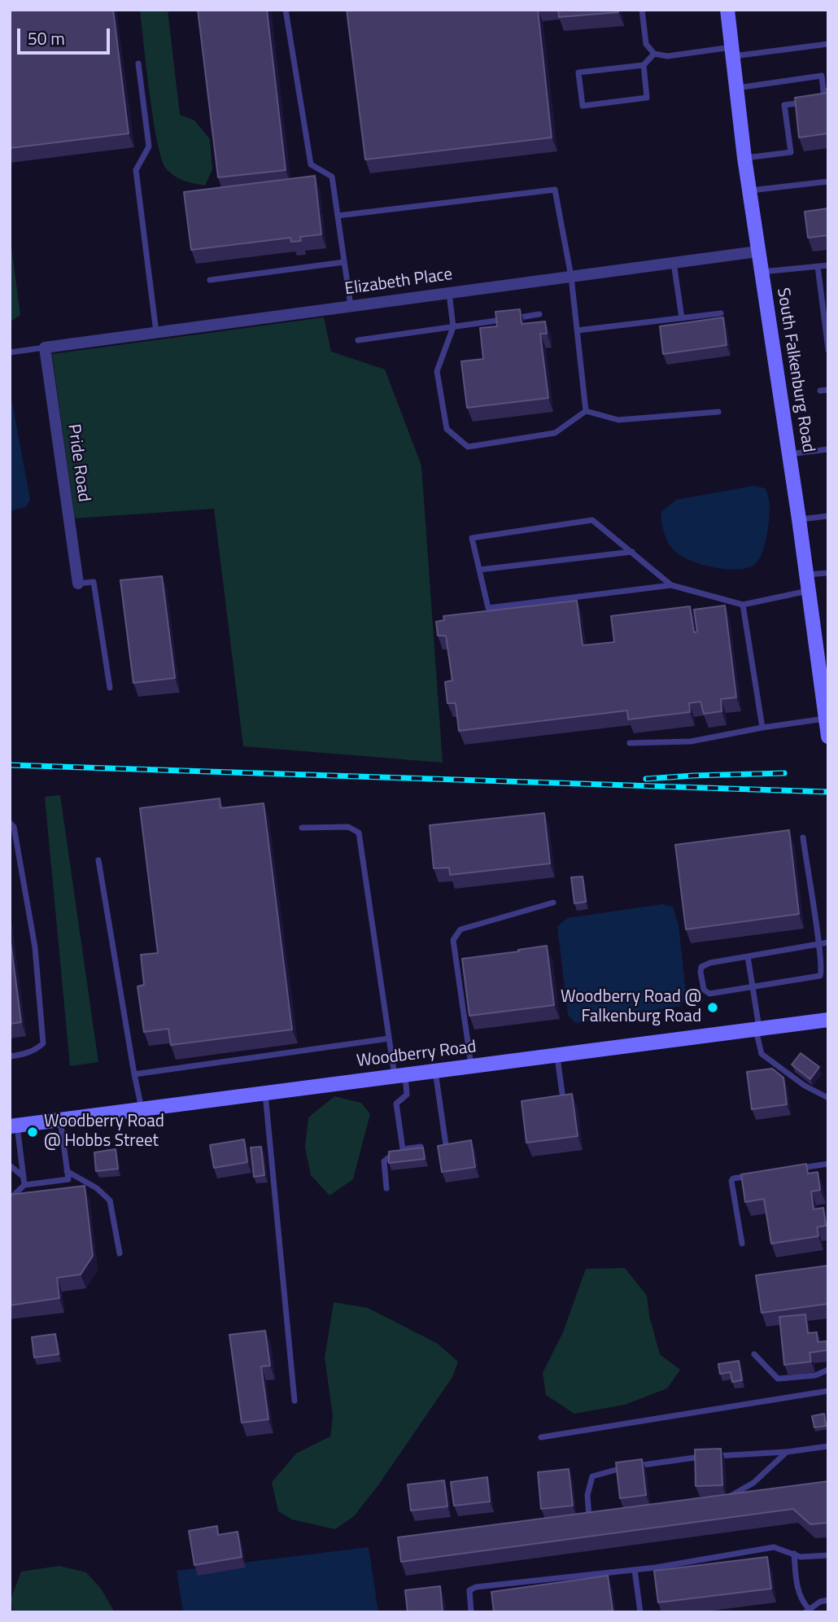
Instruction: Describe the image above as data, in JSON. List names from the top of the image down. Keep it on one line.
{"streets":{"street":["Elizabeth Place","South Falkenburg Road","Pride Road","Woodberry Road"]},"crossings":[["Elizabeth Place","South Falkenburg Road"],["Elizabeth Place","Pride Road"]],"places":["Woodberry Road @ Falkenburg Road","Woodberry Road @ Hobbs Street"],"scale_bar":"50 m"}
